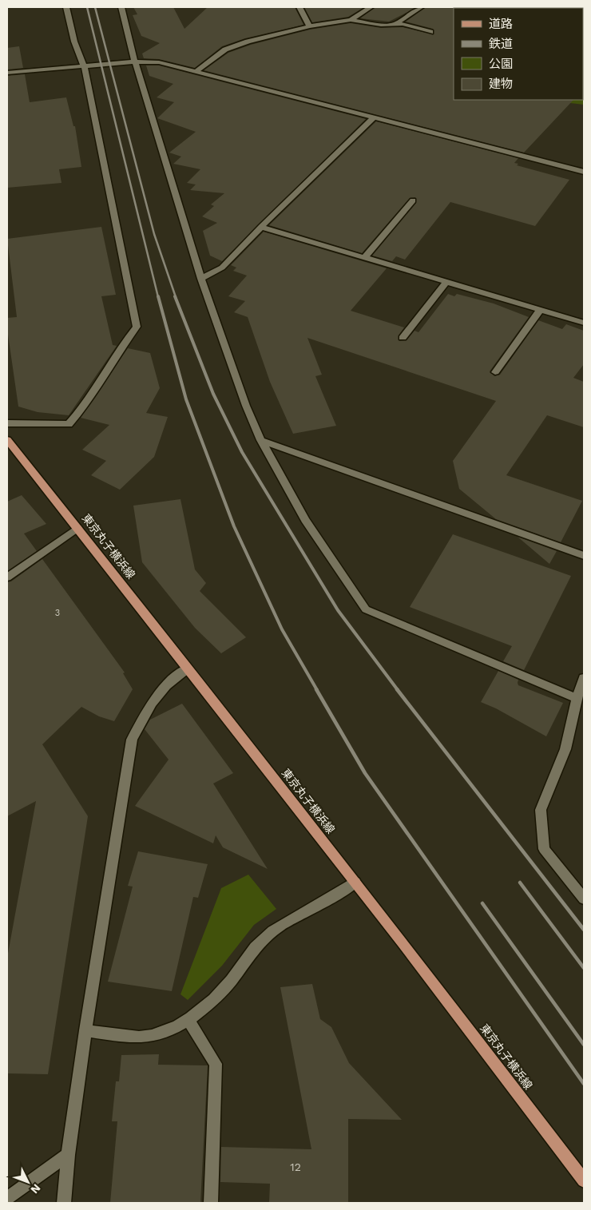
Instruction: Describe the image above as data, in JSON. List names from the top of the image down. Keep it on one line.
{"streets":{"main road":["東京丸子横浜線"]},"house_numbers":["3","12"],"legend":["道路","鉄道","公園","建物"],"north":"bottom right"}
